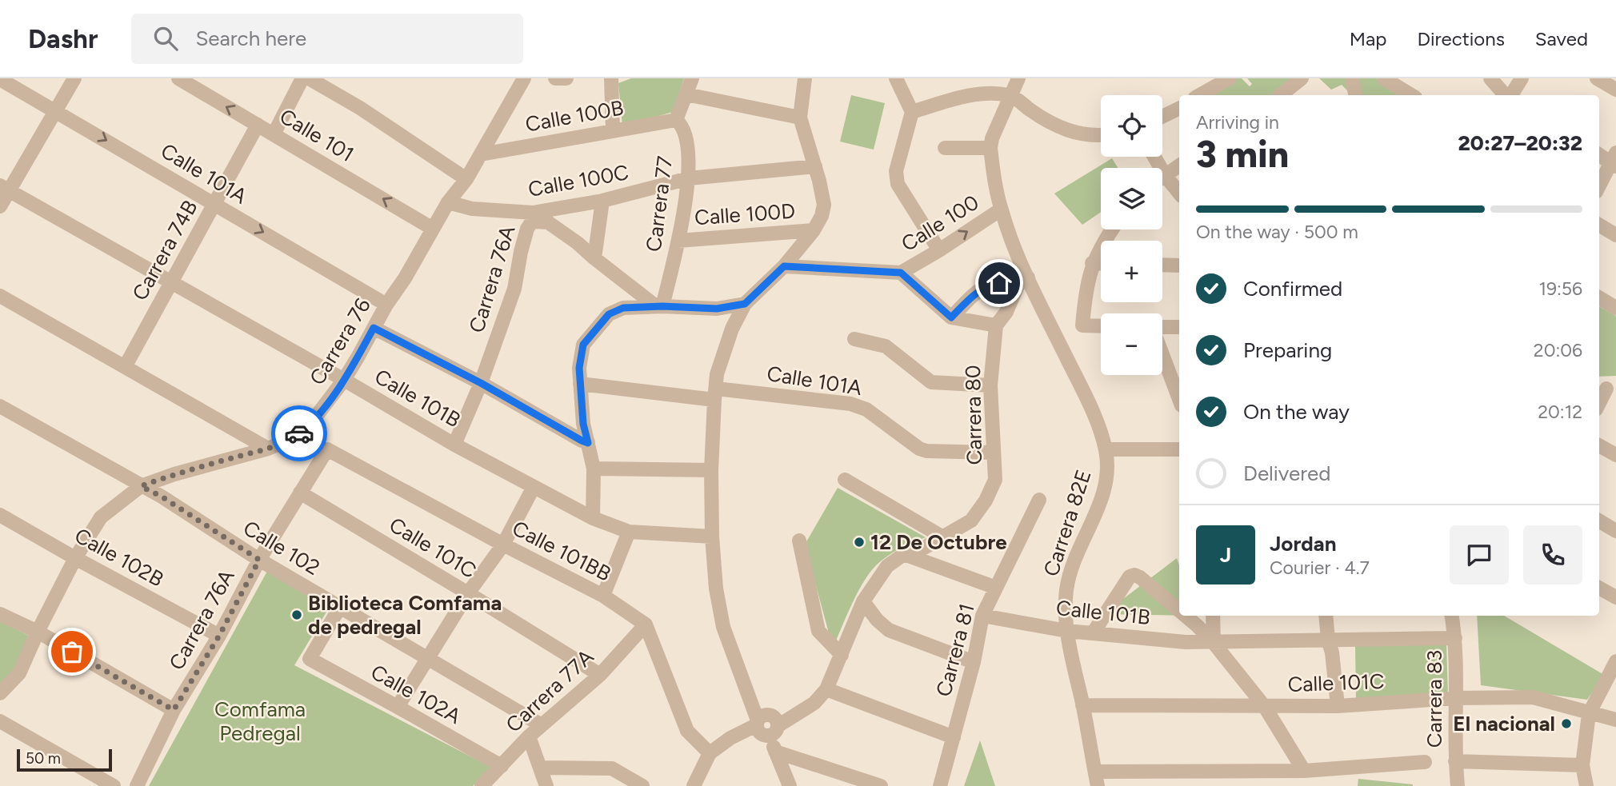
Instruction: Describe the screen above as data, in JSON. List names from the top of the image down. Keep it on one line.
{"streets":{"street":["Calle 100B","Calle 101","Calle 101A","Calle 100C","Carrera 77","Calle 100D","Calle 100","Carrera 74B","Carrera 76A","Carrera 76","Calle 101B","Carrera 80","Carrera 82E","Calle 102","Calle 101C","Calle 101BB","Calle 102B","Carrera 81","Carrera 77A","Calle 102A","Carrera 83"]},"crossings":[["Calle 100B","Carrera 77"],["Calle 100B","Carrera 76"],["Calle 101","Carrera 74B"],["Calle 101","Carrera 76"],["Calle 101A","Carrera 74B"],["Calle 101A","Carrera 76"],["Calle 101A","Carrera 80"],["Calle 100C","Carrera 77"],["Calle 100C","Carrera 76"],["Carrera 77","Calle 100D"],["Calle 100","Carrera 82E"],["Carrera 74B","Calle 101B"],["Carrera 76A","Calle 101B"],["Carrera 76A","Calle 102"],["Carrera 76A","Calle 101C"],["Carrera 76A","Calle 101BB"],["Carrera 76A","Calle 102B"],["Carrera 76","Calle 101B"],["Carrera 76","Calle 102"],["Carrera 76","Calle 102B"],["Calle 101B","Carrera 82E"],["Calle 101B","Carrera 81"],["Calle 101B","Carrera 83"],["Carrera 80","Carrera 82E"],["Carrera 82E","Calle 101C"],["Calle 102","Carrera 77A"],["Calle 102","Calle 102A"],["Calle 101C","Carrera 77A"],["Calle 101C","Carrera 83"],["Calle 101BB","Carrera 77A"],["Carrera 77A","Calle 102A"]],"one_way":["Calle 101A"],"parks":["Comfama Pedregal"],"places":["12 De Octubre","Biblioteca Comfama de pedregal","El nacional"],"scale_bar":"50 m","page":{"header":"Dashr","search":"Search here","nav":["Map","Directions","Saved"],"map_buttons":["+","−"],"heading":["3 min","Arriving in","20:27–20:32"],"panel":["Jordan","Courier · 4.7"],"bar":"On the way · 500 m","list":[["Confirmed","19:56"],["Preparing","20:06"],["On the way","20:12"],"Delivered"],"round":"J","scale":"50 m"}}
